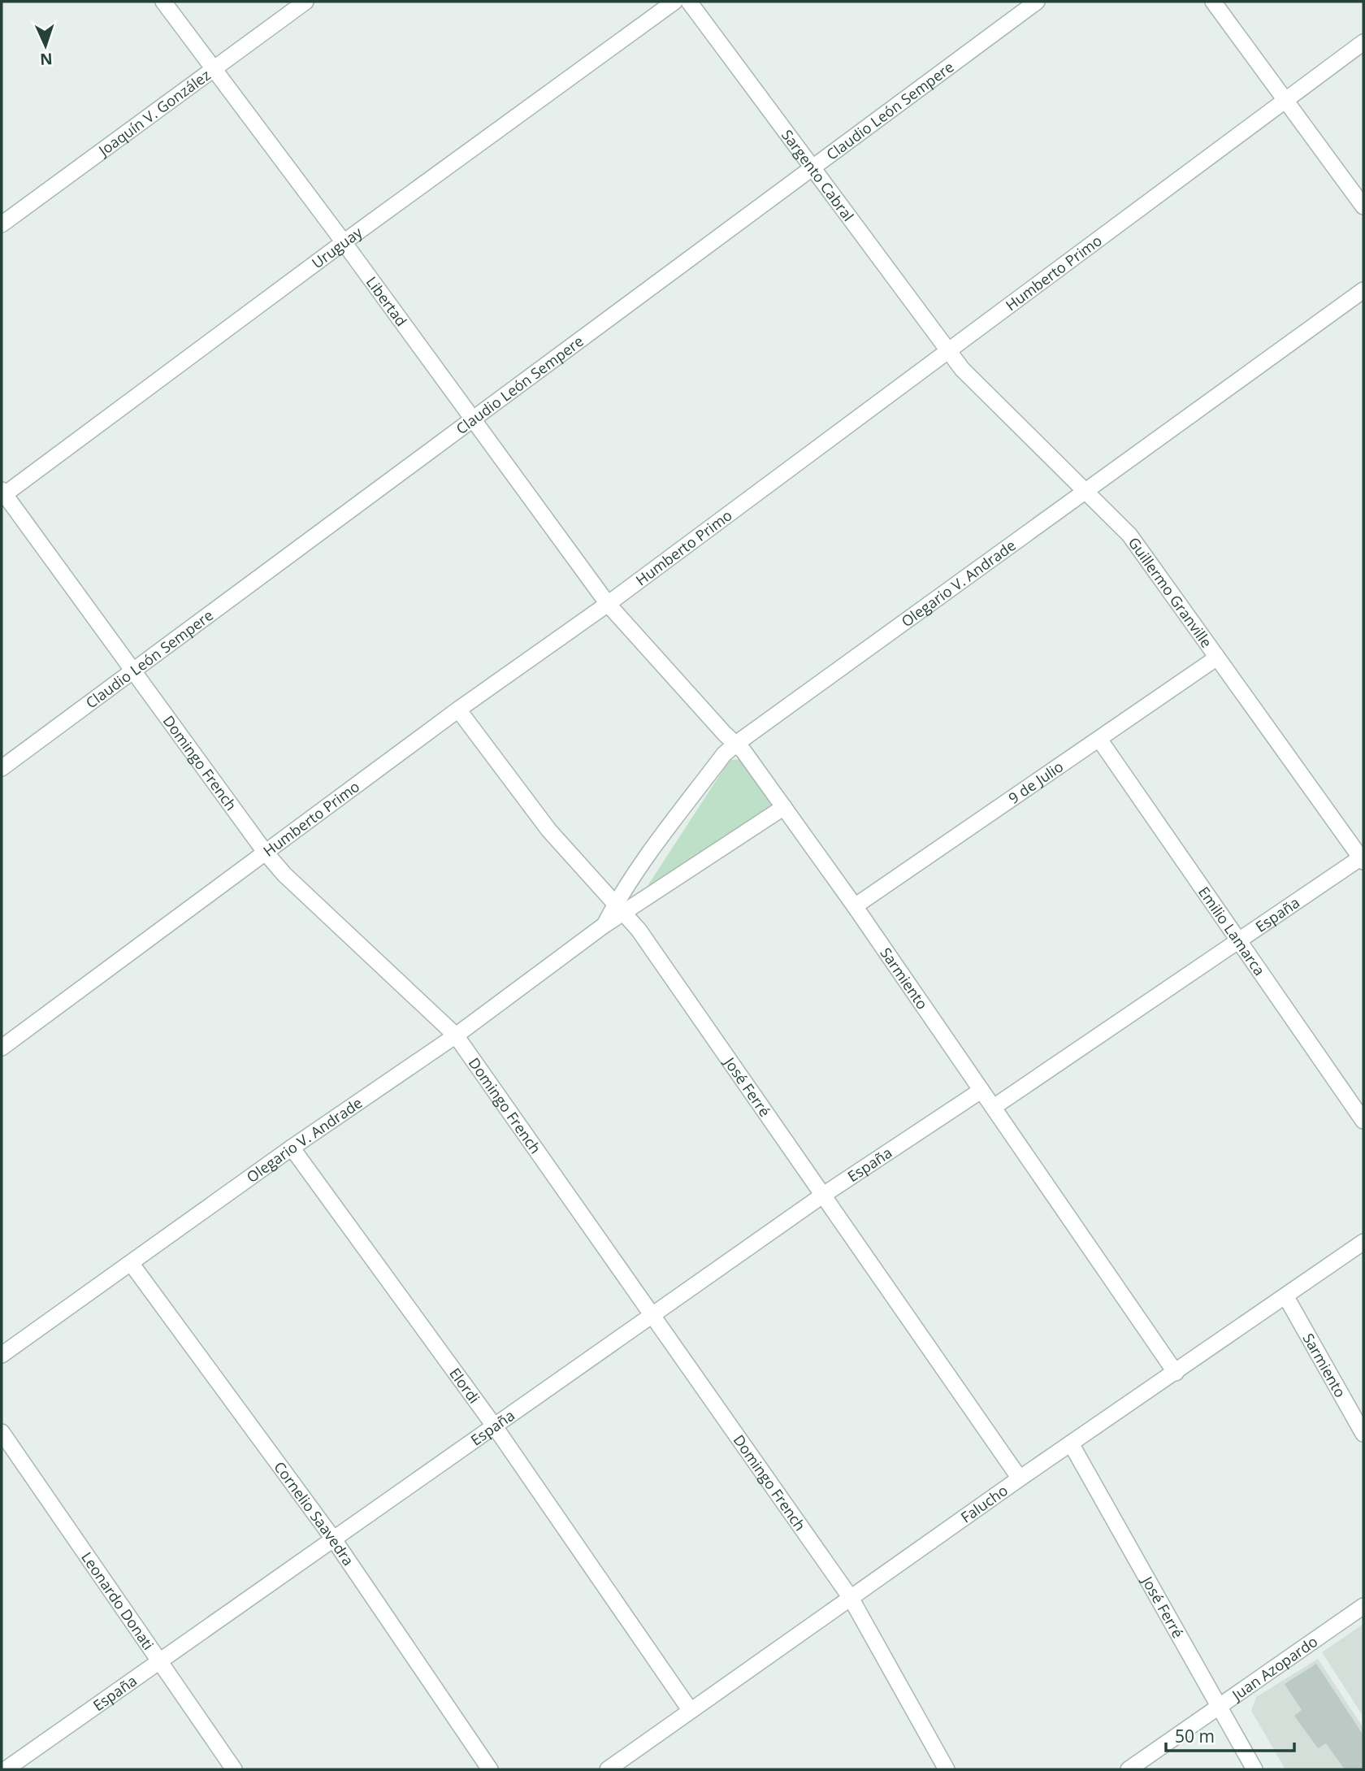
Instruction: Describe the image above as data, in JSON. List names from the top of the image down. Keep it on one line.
{"streets":{"street":["Claudio León Sempere","Joaquín V. González","Sargento Cabral","Uruguay","Humberto Primo","Libertad","Olegario V. Andrade","Guillermo Granville","Domingo French","9 de Julio","España","Emilio Lamarca","Sarmiento","José Ferré","Elordi","Falucho","Cornelio Saavedra","Leonardo Donati","Juan Azopardo"]},"crossings":[["Claudio León Sempere","Sargento Cabral"],["Claudio León Sempere","Libertad"],["Claudio León Sempere","Domingo French"],["Joaquín V. González","Libertad"],["Sargento Cabral","Humberto Primo"],["Sargento Cabral","Guillermo Granville"],["Uruguay","Libertad"],["Uruguay","Domingo French"],["Humberto Primo","Libertad"],["Humberto Primo","Guillermo Granville"],["Humberto Primo","Domingo French"],["Humberto Primo","Sarmiento"],["Humberto Primo","José Ferré"],["Libertad","Sarmiento"],["Olegario V. Andrade","Guillermo Granville"],["Olegario V. Andrade","Domingo French"],["Olegario V. Andrade","Sarmiento"],["Olegario V. Andrade","José Ferré"],["Olegario V. Andrade","Elordi"],["Olegario V. Andrade","Cornelio Saavedra"],["Guillermo Granville","9 de Julio"],["Guillermo Granville","España"],["Domingo French","España"],["Domingo French","Falucho"],["9 de Julio","Emilio Lamarca"],["9 de Julio","Sarmiento"],["España","Emilio Lamarca"],["España","Sarmiento"],["España","José Ferré"],["España","Elordi"],["España","Cornelio Saavedra"],["España","Leonardo Donati"],["Sarmiento","Falucho"],["José Ferré","Falucho"],["José Ferré","Juan Azopardo"],["Elordi","Falucho"]],"scale_bar":"50 m","north":"bottom"}
